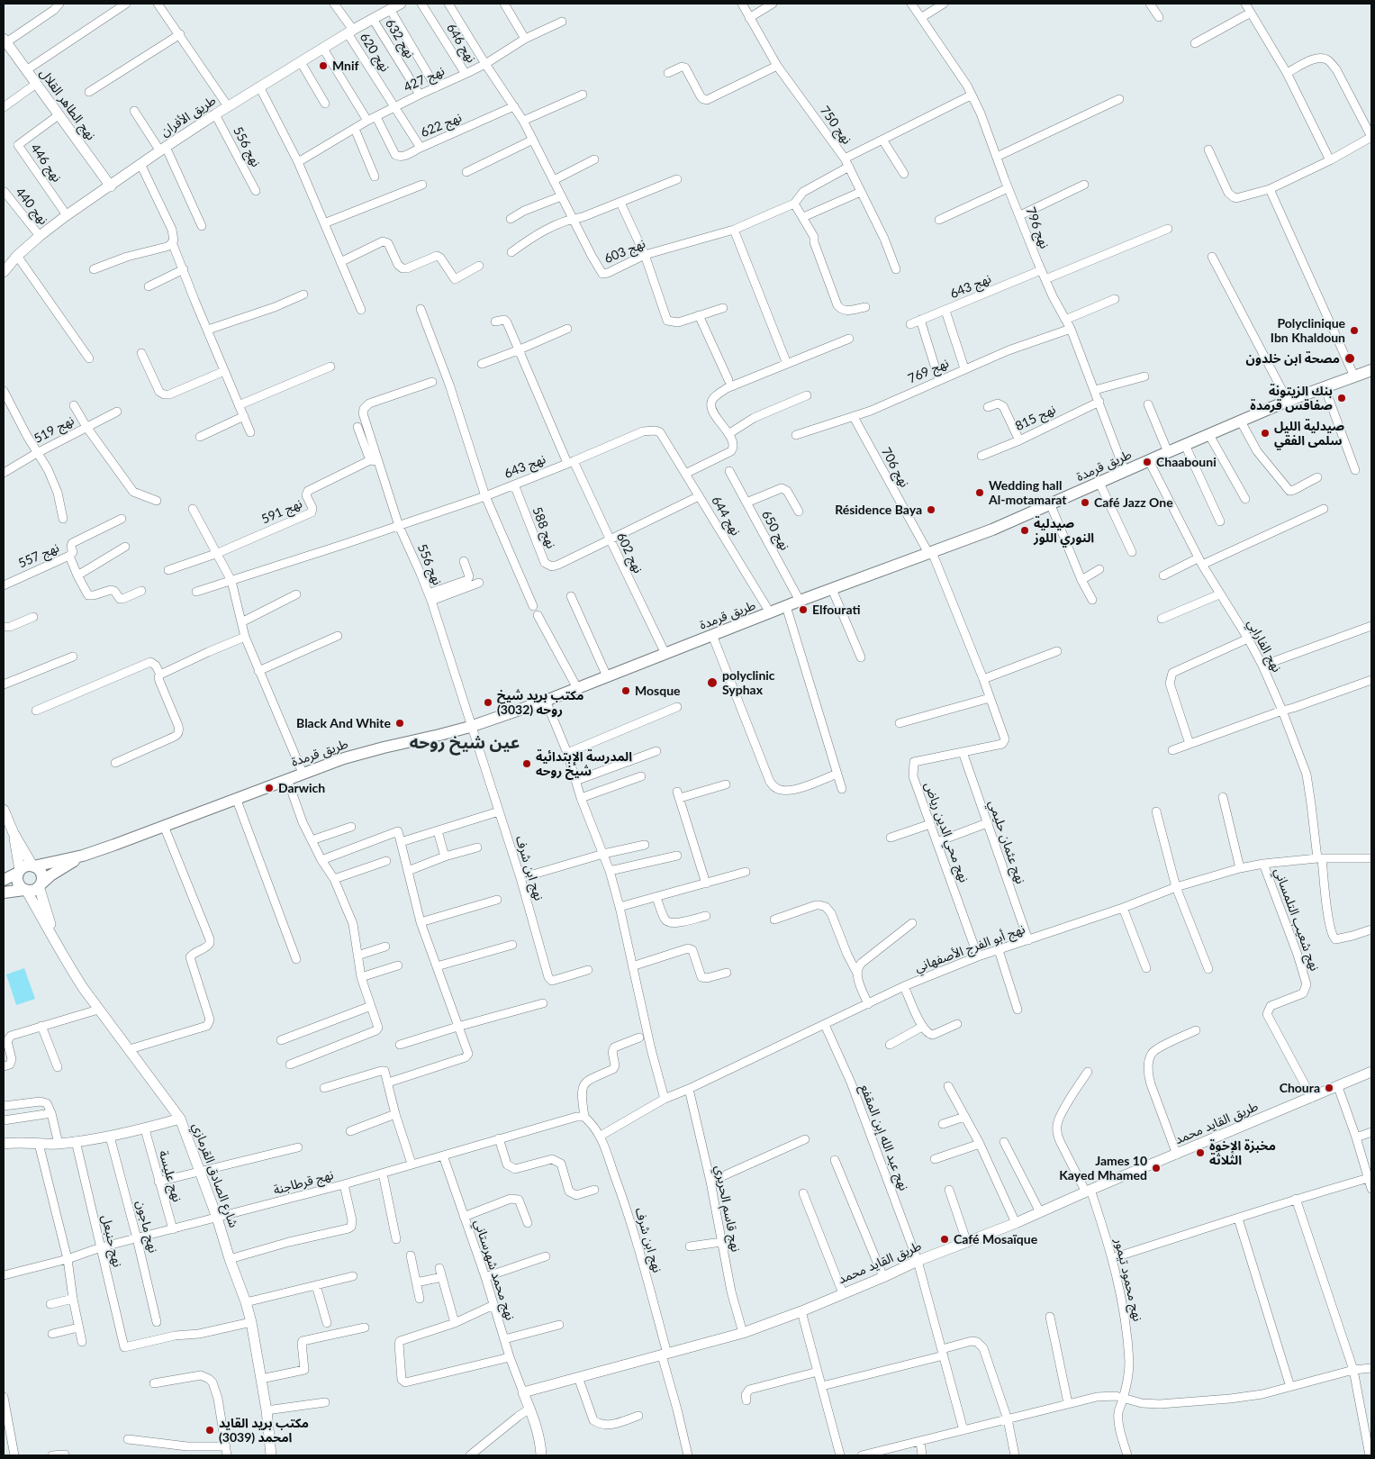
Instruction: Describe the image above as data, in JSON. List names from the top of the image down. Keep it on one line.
{"streets":{"main road":["نهج الطاهر القلال","طريق الأفران","طريق قرمدة","طريق القايد محمد","شارع الصادق القرمازي"],"street":["نهج 632","نهج 646","نهج 620","نهج 427","نهج 622","نهج 750","نهج 556","نهج 446","نهج 440","نهج 796","نهج 603","نهج 643","نهج 769","نهج 815","نهج 519","نهج 706","نهج 591","نهج 644","نهج 588","نهج 650","نهج 602","نهج 557","نهج الفارابي","نهج محي الدين رياض","نهج عثمان حليمي","نهج ابن شرف","نهج شعيب التلمساني","نهج أبو الفرج الأصفهاني","نهج عبد الله إبن المقفع","نهج عليسة","نهج قرطاجنة","نهج قاسم الحريري","نهج ماجون","نهج حنبعل","نهج محمد شهرستاني","نهج محمود تيمور"]},"crossings":[["نهج 632","نهج 427"],["نهج 632","طريق الأفران"],["نهج 646","نهج 427"],["نهج 620","نهج 427"],["نهج 620","طريق الأفران"],["نهج 620","نهج 622"],["نهج 427","نهج 622"],["نهج 427","نهج 603"],["نهج الطاهر القلال","طريق الأفران"],["نهج الطاهر القلال","نهج 446"],["طريق الأفران","نهج 556"],["طريق الأفران","نهج 446"],["طريق الأفران","نهج 440"],["نهج 622","نهج 603"],["نهج 750","نهج 603"],["نهج 556","نهج 643"],["نهج 556","طريق قرمدة"],["نهج 556","نهج 591"],["نهج 556","نهج ابن شرف"],["نهج 796","نهج 643"],["نهج 796","نهج 769"],["نهج 796","نهج 815"],["نهج 796","طريق قرمدة"],["نهج 643","نهج 644"],["نهج 643","نهج 588"],["نهج 643","نهج 602"],["نهج 769","نهج 706"],["طريق قرمدة","نهج 706"],["طريق قرمدة","نهج 644"],["طريق قرمدة","نهج 650"],["طريق قرمدة","نهج 602"],["طريق قرمدة","نهج الفارابي"],["طريق قرمدة","نهج ابن شرف"],["طريق قرمدة","شارع الصادق القرمازي"],["نهج 706","نهج محي الدين رياض"],["نهج 706","نهج عثمان حليمي"],["نهج 588","نهج 602"],["نهج الفارابي","نهج أبو الفرج الأصفهاني"],["نهج محي الدين رياض","نهج عثمان حليمي"],["نهج محي الدين رياض","نهج أبو الفرج الأصفهاني"],["نهج عثمان حليمي","نهج أبو الفرج الأصفهاني"],["نهج ابن شرف","نهج أبو الفرج الأصفهاني"],["نهج ابن شرف","طريق القايد محمد"],["نهج شعيب التلمساني","نهج أبو الفرج الأصفهاني"],["نهج شعيب التلمساني","طريق القايد محمد"],["نهج أبو الفرج الأصفهاني","نهج عبد الله إبن المقفع"],["نهج أبو الفرج الأصفهاني","نهج قاسم الحريري"],["طريق القايد محمد","نهج عبد الله إبن المقفع"],["طريق القايد محمد","نهج قاسم الحريري"],["طريق القايد محمد","نهج محمد شهرستاني"],["طريق القايد محمد","نهج محمود تيمور"],["شارع الصادق القرمازي","نهج قرطاجنة"],["شارع الصادق القرمازي","نهج حنبعل"],["نهج عليسة","نهج قرطاجنة"],["نهج قرطاجنة","نهج ماجون"],["نهج قرطاجنة","نهج حنبعل"],["نهج قرطاجنة","نهج محمد شهرستاني"]],"districts":["عين شيخ روحه"],"places":["Mnif","Polyclinique Ibn Khaldoun","مصحة ابن خلدون","بنك الزيتونة صفاقس قرمدة","صيدلية الليل سلمى الفقي","Chaabouni","Wedding hall Al-motamarat","Café Jazz One","Résidence Baya","صيدلية النوري اللوز","Elfourati","polyclinic Syphax","Mosque","مكتب بريد شيخ روحه (3032)","Black And White","المدرسة الإبتدائية شيخ روحه","Darwich","Choura","مخبزة الإخوة الثلاثة","James 10 Kayed Mhamed","Café Mosaïque","مكتب بريد القايد امحمد (3039)"]}
